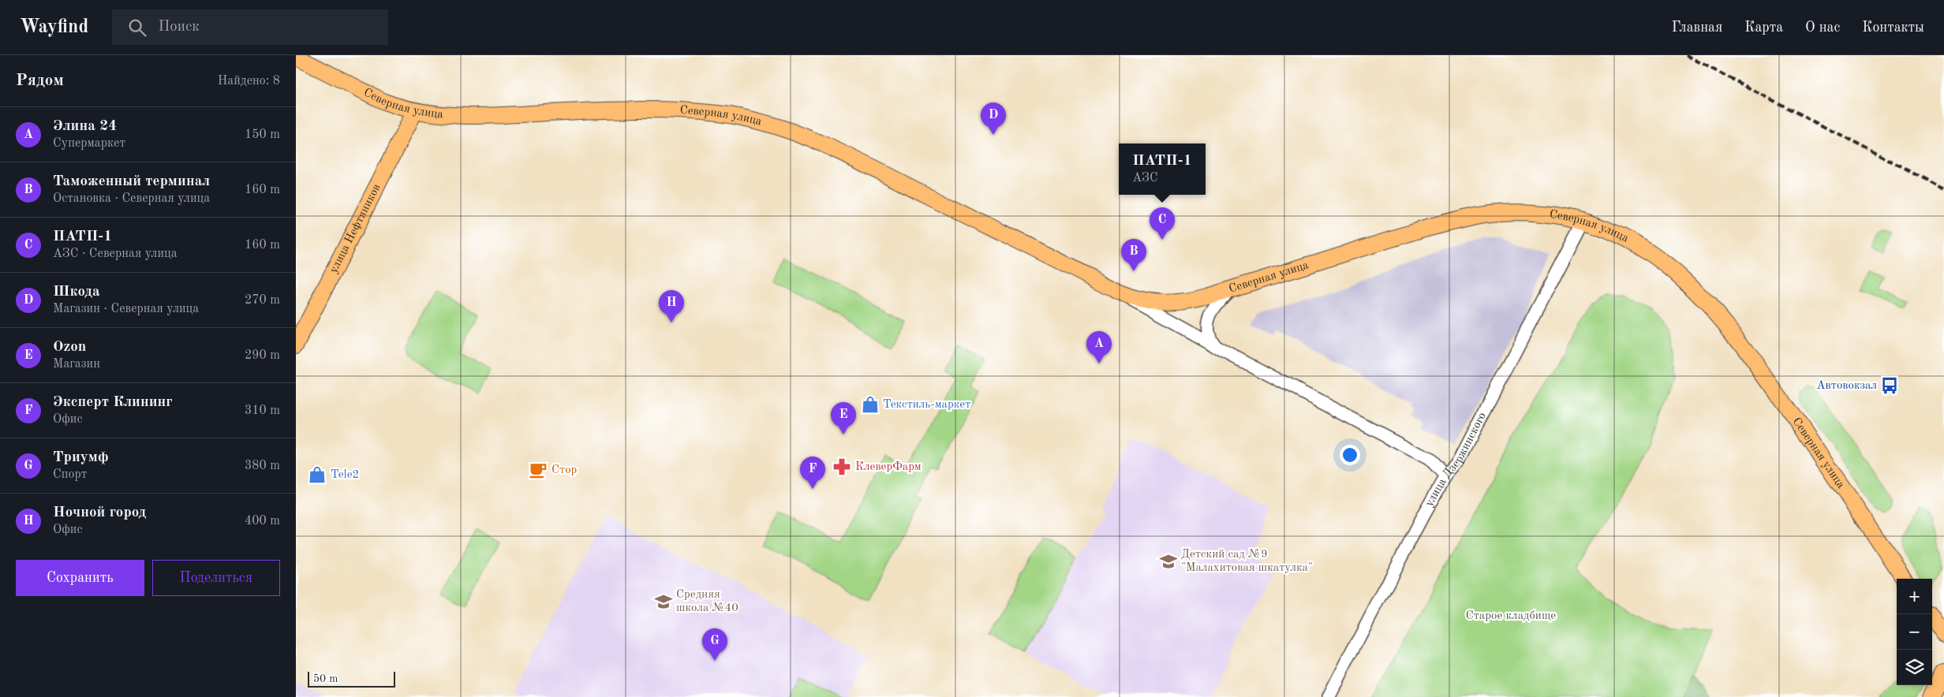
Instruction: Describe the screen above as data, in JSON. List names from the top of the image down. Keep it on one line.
{"streets":{"main road":["Северная улица","улица Нефтяников"],"street":["улица Дзержинского"]},"crossings":[["Северная улица","улица Нефтяников"],["Северная улица","улица Дзержинского"]],"parks":["Старое кладбище"],"places":{"bus stop":["Автовокзал"],"shop":["Текстиль-маркет","Tele2"],"pharmacy":["КлеверФарм"],"cafe":["Стор"],"school or university":["Детский сад №9 \"Малахитовая шкатулка\"","Средняя школа №40"]},"scale_bar":"50 m","page":{"header":"Wayfind","search":"Поиск","nav":["Главная","Карта","О нас","Контакты"],"heading":["Рядом","Найдено: 8"],"pins":["D","C","B","H","A","E","F","G"],"list":[{"mark":"A","name":"Элина 24","note":"Супермаркет","value":"150 m"},{"mark":"B","name":"Таможенный терминал","note":"Остановка · Северная улица","value":"160 m"},{"mark":"C","name":"ПАТП-1","note":"АЗС · Северная улица","value":"160 m"},{"mark":"D","name":"Шкода","note":"Магазин · Северная улица","value":"270 m"},{"mark":"E","name":"Ozon","note":"Магазин","value":"290 m"},{"mark":"F","name":"Эксперт Клининг","note":"Офис","value":"310 m"},{"mark":"G","name":"Триумф","note":"Спорт","value":"380 m"},{"mark":"H","name":"Ночной город","note":"Офис","value":"400 m"}],"popup":["ПАТП-1","АЗС"],"buttons":["Сохранить","Поделиться"],"map_buttons":["+","−"],"scale":"50 m"}}
